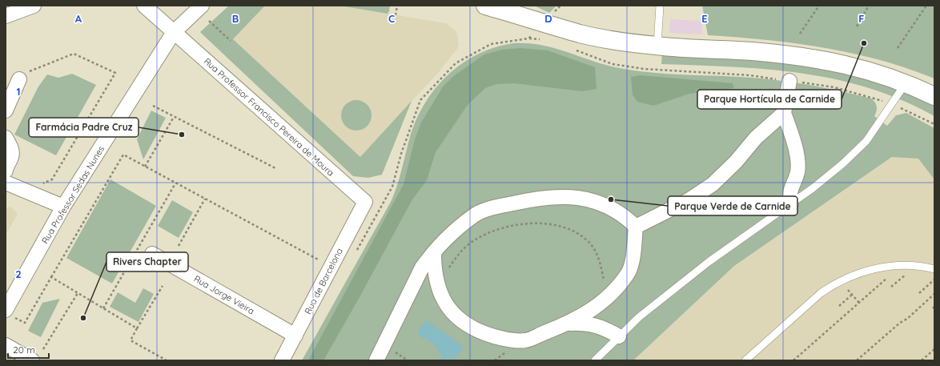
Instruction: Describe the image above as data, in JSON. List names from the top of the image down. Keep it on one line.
{"streets":{"street":["Rua Professor Francisco Pereira de Moura","Rua Professor Sedas Nunes","Rua de Barcelona","Rua Jorge Vieira"]},"crossings":[["Rua Professor Francisco Pereira de Moura","Rua Professor Sedas Nunes"],["Rua Professor Francisco Pereira de Moura","Rua de Barcelona"],["Rua de Barcelona","Rua Jorge Vieira"]],"places":["Parque Hortícula de Carnide","Farmácia Padre Cruz","Parque Verde de Carnide","Rivers Chapter"],"scale_bar":"20 m","grid":{"columns":["A","B","C","D","E","F"],"rows":["1","2"]}}
